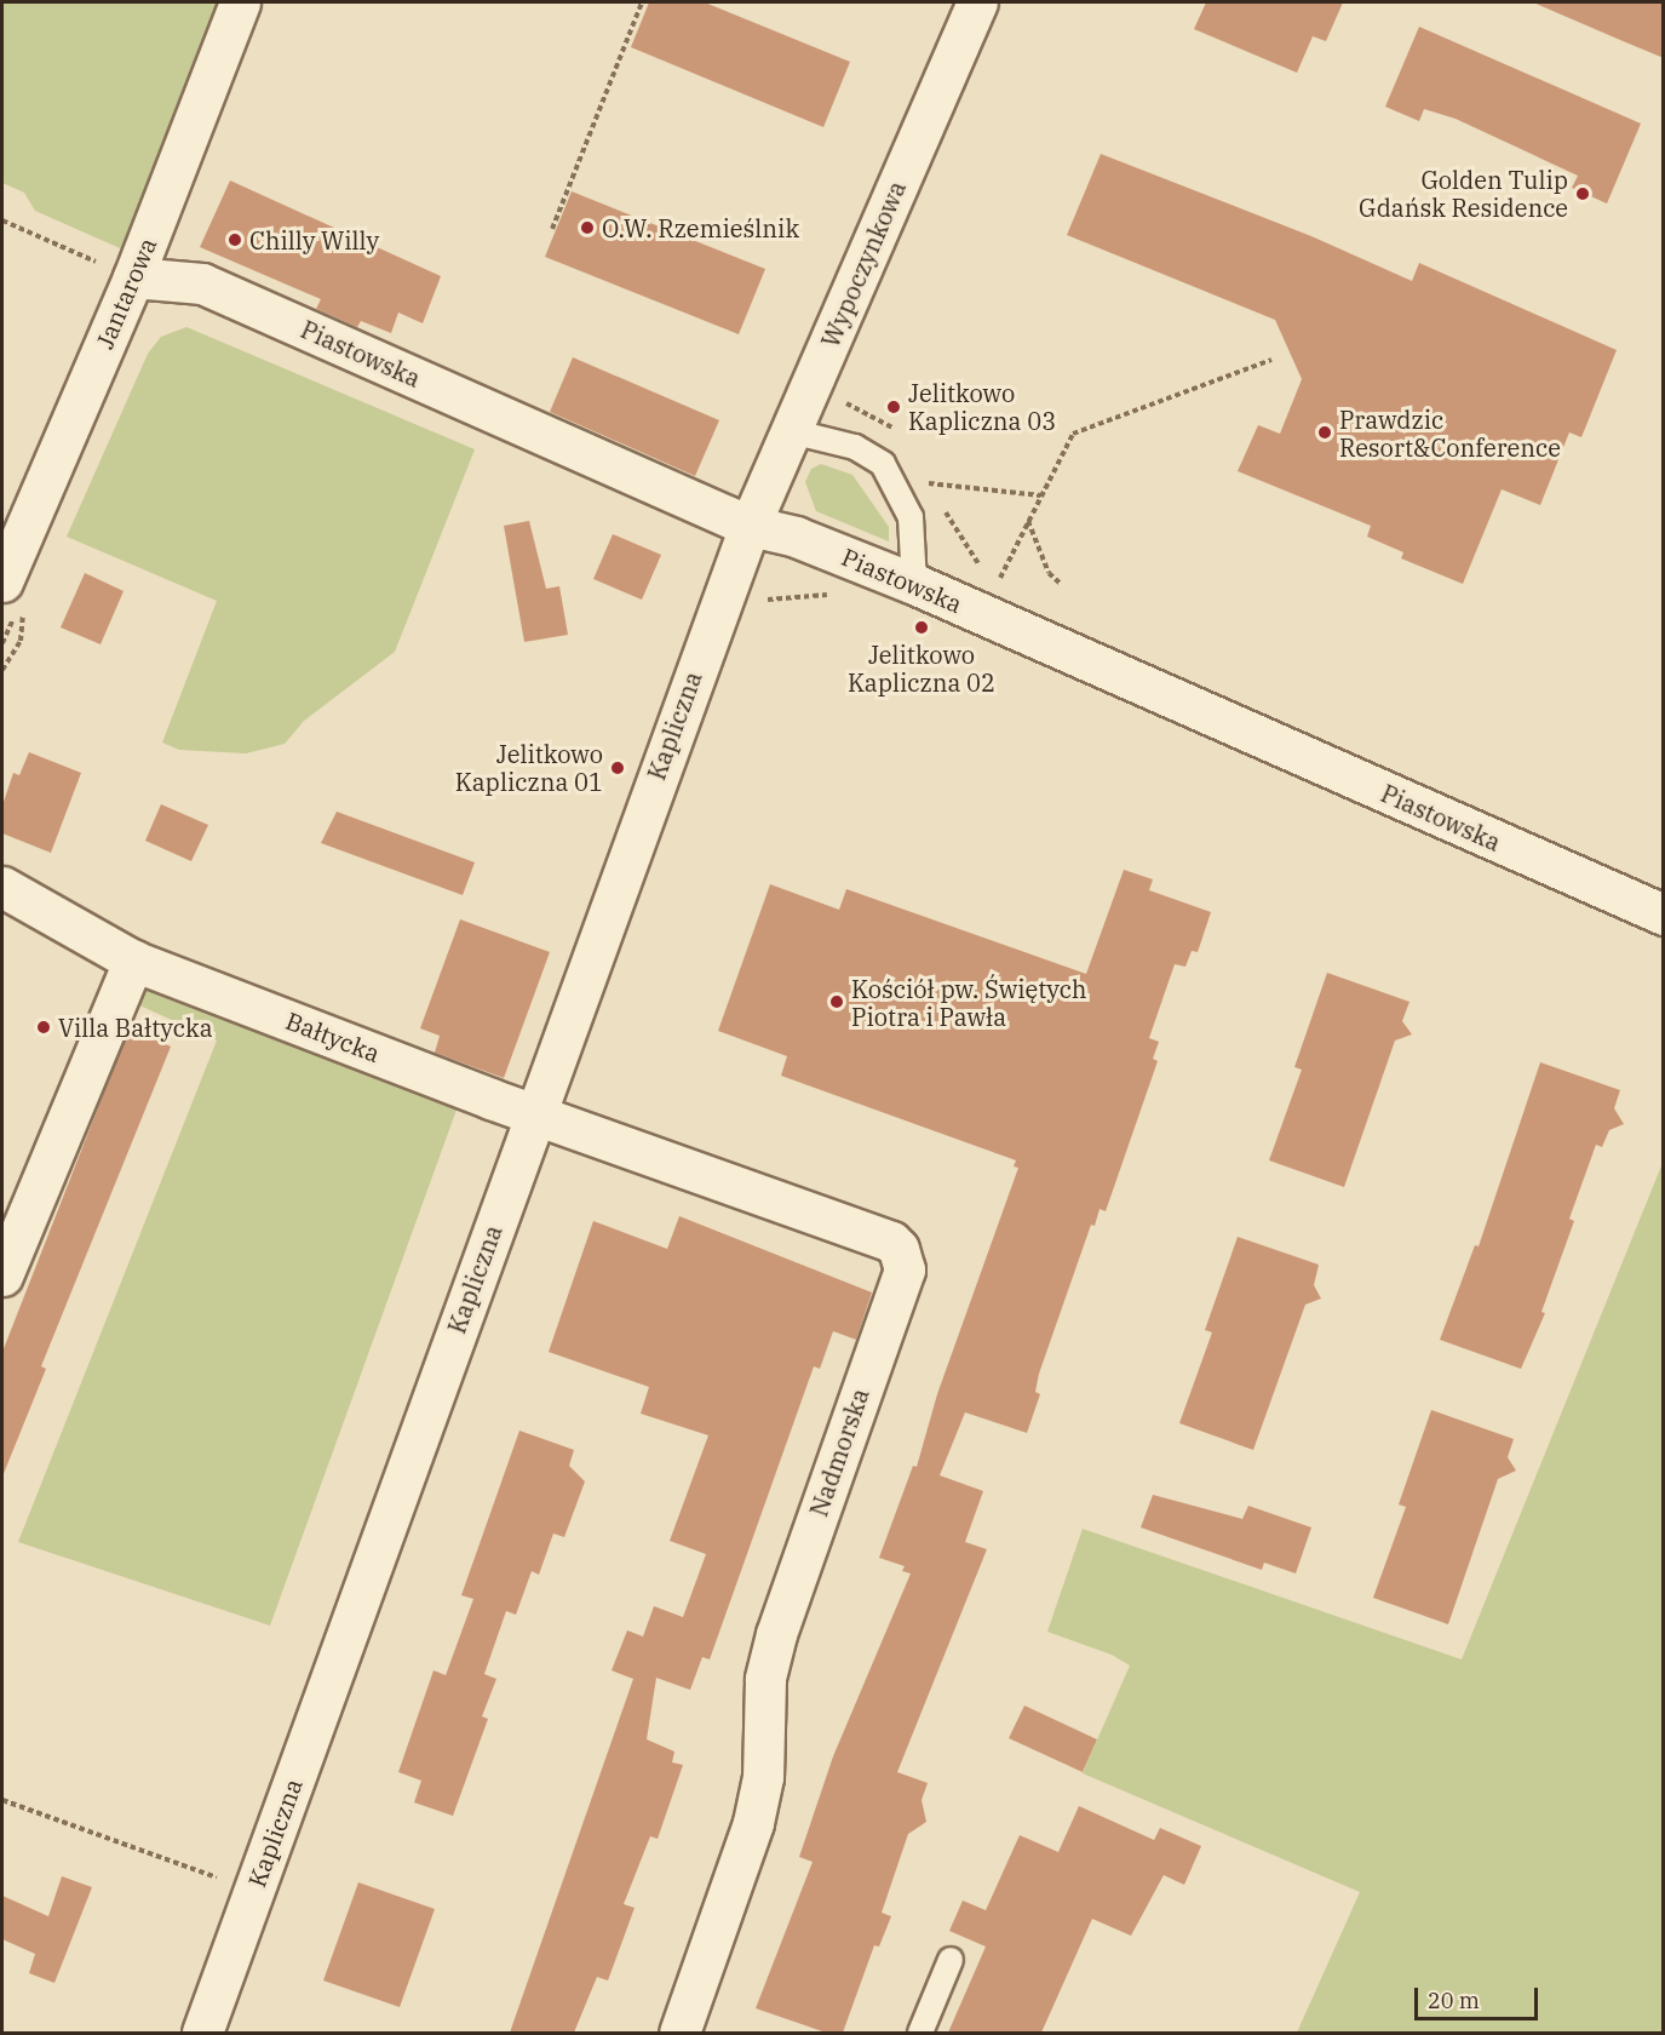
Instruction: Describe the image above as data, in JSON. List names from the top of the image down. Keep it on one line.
{"streets":{"street":["Wypoczynkowa","Jantarowa","Piastowska","Kapliczna","Bałtycka","Nadmorska"]},"crossings":[["Wypoczynkowa","Piastowska"],["Wypoczynkowa","Kapliczna"],["Jantarowa","Piastowska"],["Piastowska","Kapliczna"],["Kapliczna","Bałtycka"],["Kapliczna","Nadmorska"],["Bałtycka","Nadmorska"]],"places":["Golden Tulip Gdańsk Residence","O.W. Rzemieślnik","Chilly Willy","Jelitkowo Kapliczna 03","Prawdzic Resort&Conference","Jelitkowo Kapliczna 02","Jelitkowo Kapliczna 01","Kościół pw. Świętych Piotra i Pawła","Villa Bałtycka"],"scale_bar":"20 m"}
